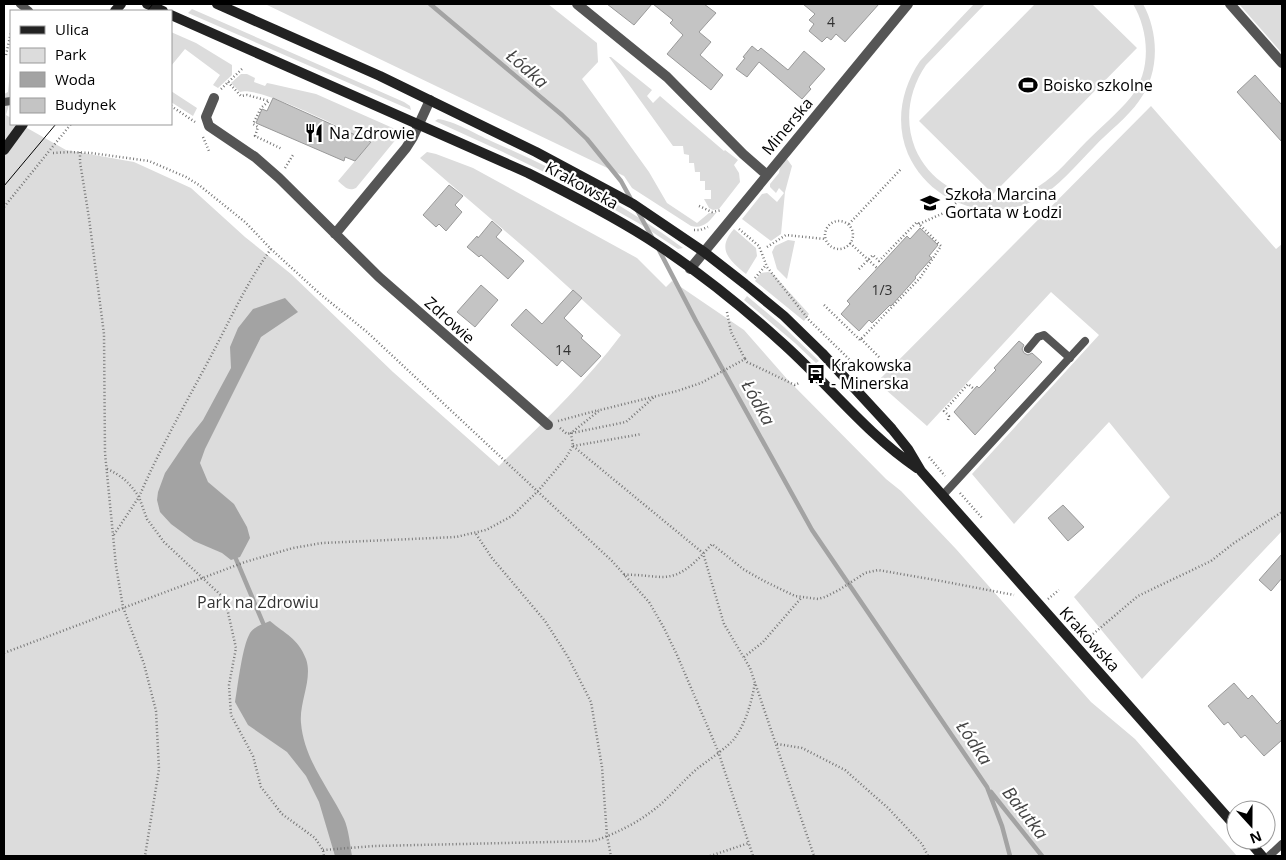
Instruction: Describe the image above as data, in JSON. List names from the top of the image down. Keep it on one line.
{"streets":{"main road":["Krakowska"],"street":["Minerska","Zdrowie"]},"crossings":[["Minerska","Krakowska"]],"water":["Łódka","Bałutka"],"parks":["Park na Zdrowiu"],"places":{"sports":["Boisko szkolne"],"restaurant":["Na Zdrowie"],"school or university":["Szkoła Marcina Gortata w Łodzi"],"bus stop":["Krakowska - Minerska"]},"house_numbers":["4","1/3","14"],"legend":["Ulica","Park","Woda","Budynek"],"north":"bottom"}
